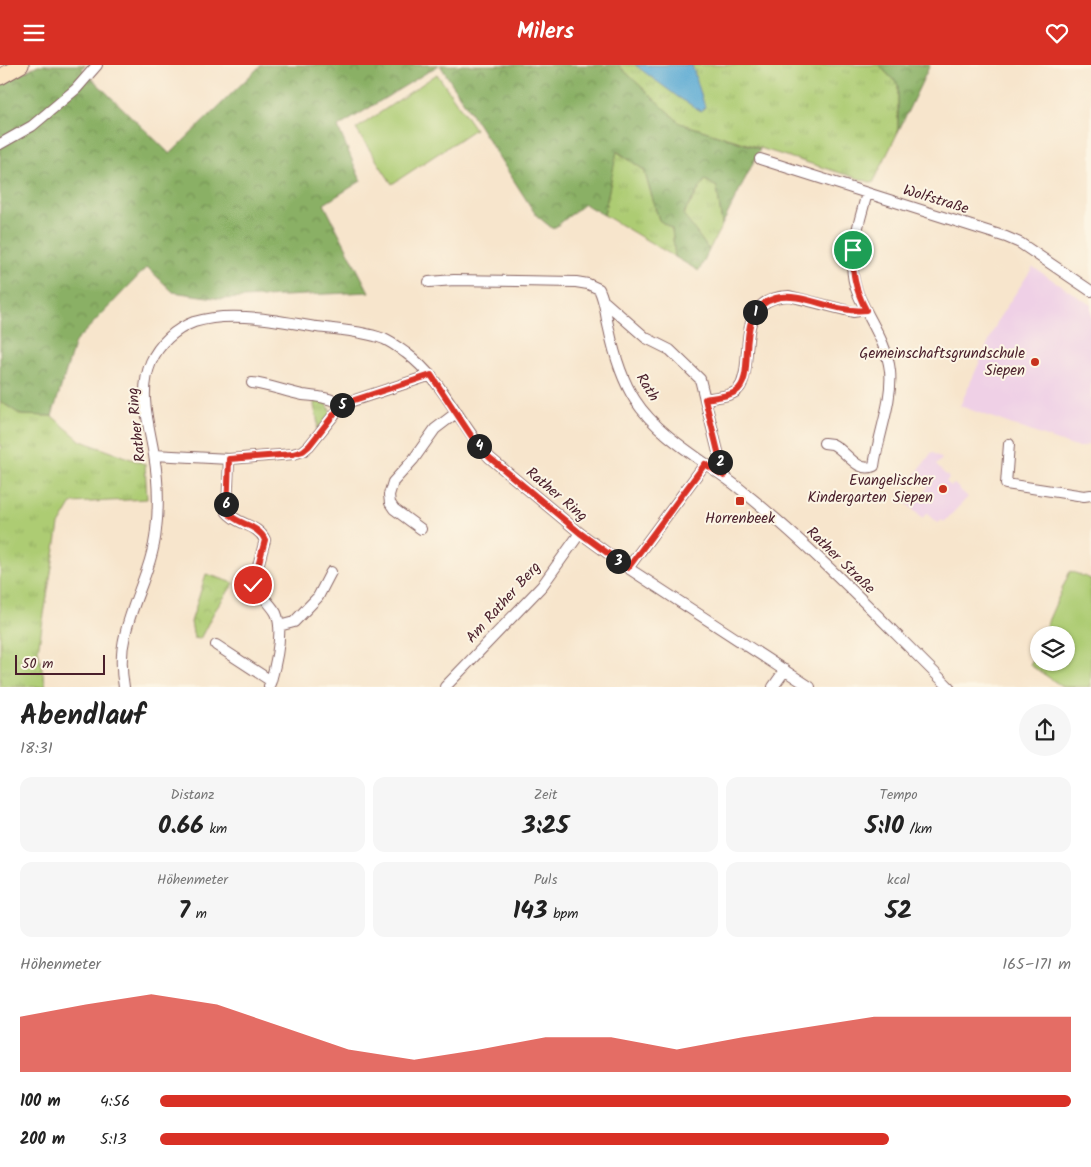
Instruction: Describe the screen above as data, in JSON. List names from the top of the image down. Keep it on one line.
{"streets":{"street":["Wolfstraße","Rath","Rather Ring","Rather Straße","Am Rather Berg"]},"crossings":[["Rath","Rather Straße"],["Rather Ring","Am Rather Berg"]],"places":{"other":["Gemeinschaftsgrundschule Siepen","Evangelischer Kindergarten Siepen"],"transit":["Horrenbeek"]},"scale_bar":"50 m","page":{"header":"Milers","pins":["1","5","4","2","6","3"],"scale":"50 m","heading":["Abendlauf","18:31"],"stats":[["Distanz","0.66 km"],["Zeit","3:25"],["Tempo","5:10 /km"],["Höhenmeter","7 m"],["Puls","143 bpm"],["kcal","52"]],"chart":["Höhenmeter","165–171 m"],"list":[{"name":"100 m","note":"4:56"},{"name":"200 m","note":"5:13"}]}}
